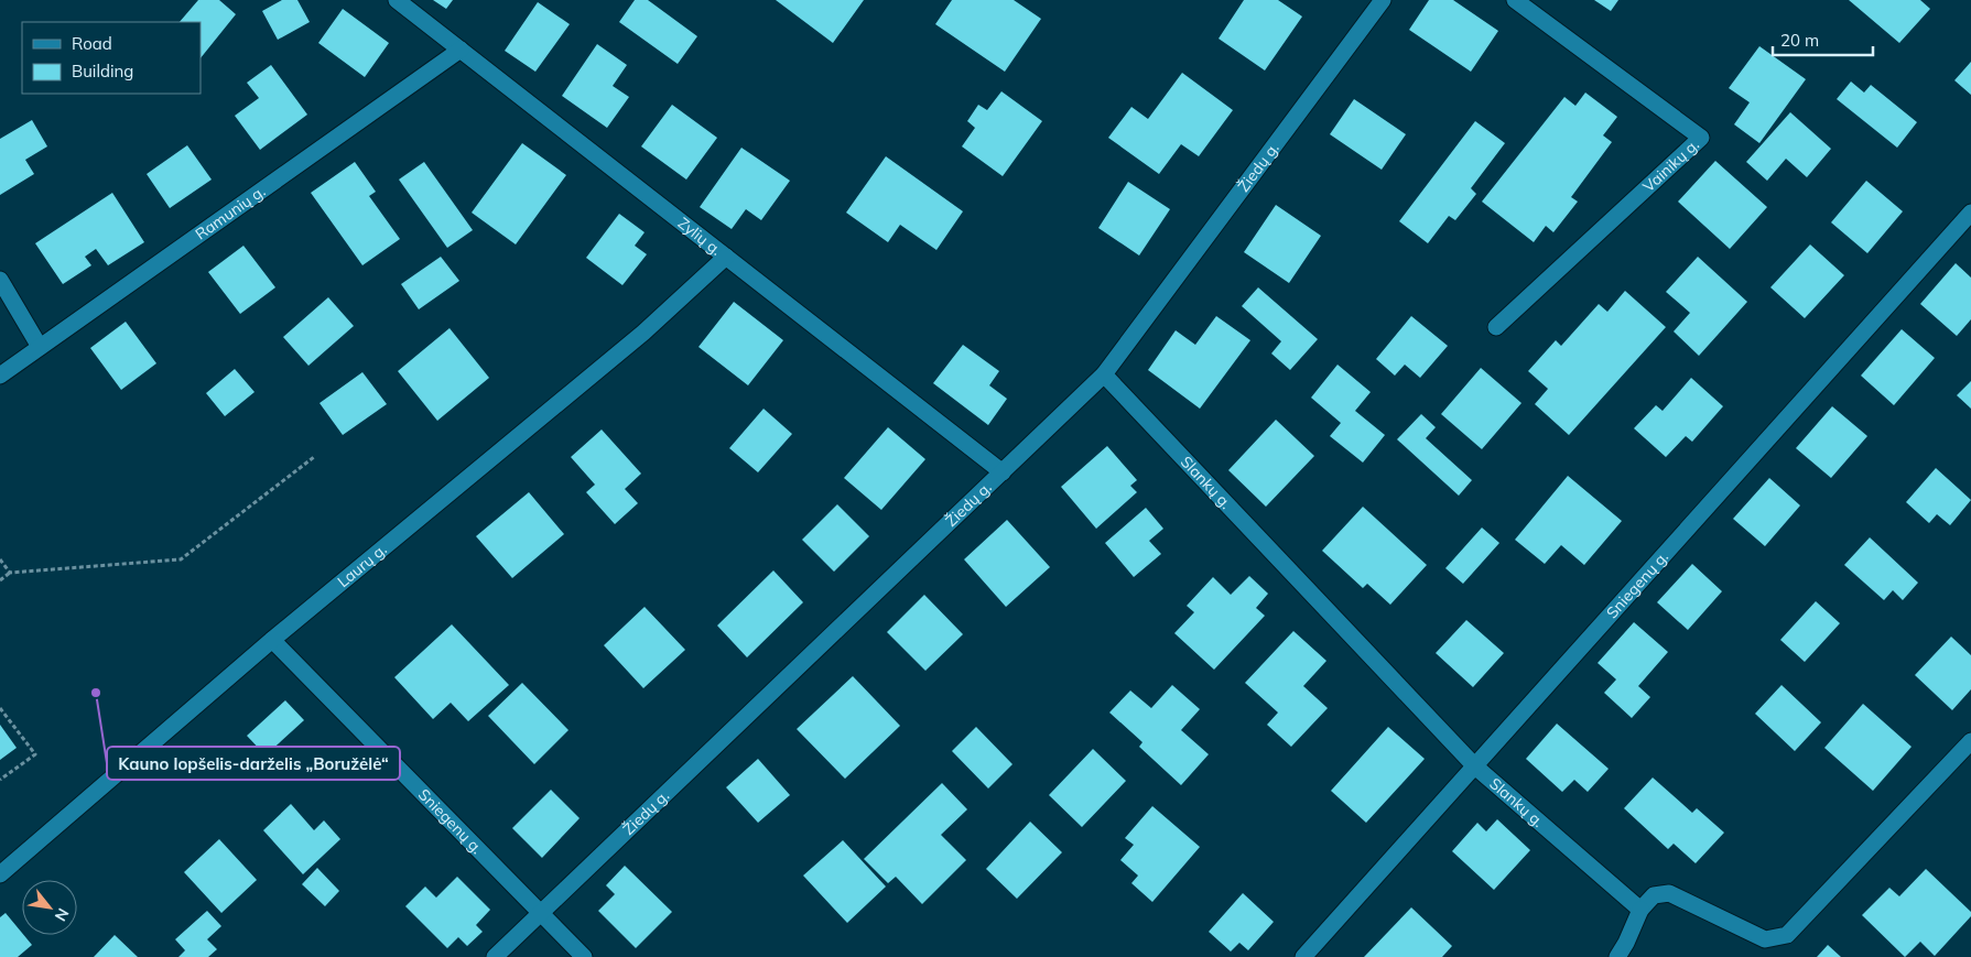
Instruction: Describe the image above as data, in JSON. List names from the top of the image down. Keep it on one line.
{"streets":{"street":["Vainikų g.","Žiedų g.","Ramunių g.","Zylių g.","Slankų g.","Laurų g.","Sniegenų g."]},"crossings":[["Žiedų g.","Zylių g."],["Žiedų g.","Slankų g."],["Žiedų g.","Sniegenų g."],["Ramunių g.","Zylių g."],["Zylių g.","Laurų g."],["Slankų g.","Sniegenų g."],["Laurų g.","Sniegenų g."]],"places":["Kauno lopšelis-darželis „Boružėlė“"],"legend":["Road","Building"],"scale_bar":"20 m","north":"bottom right"}
